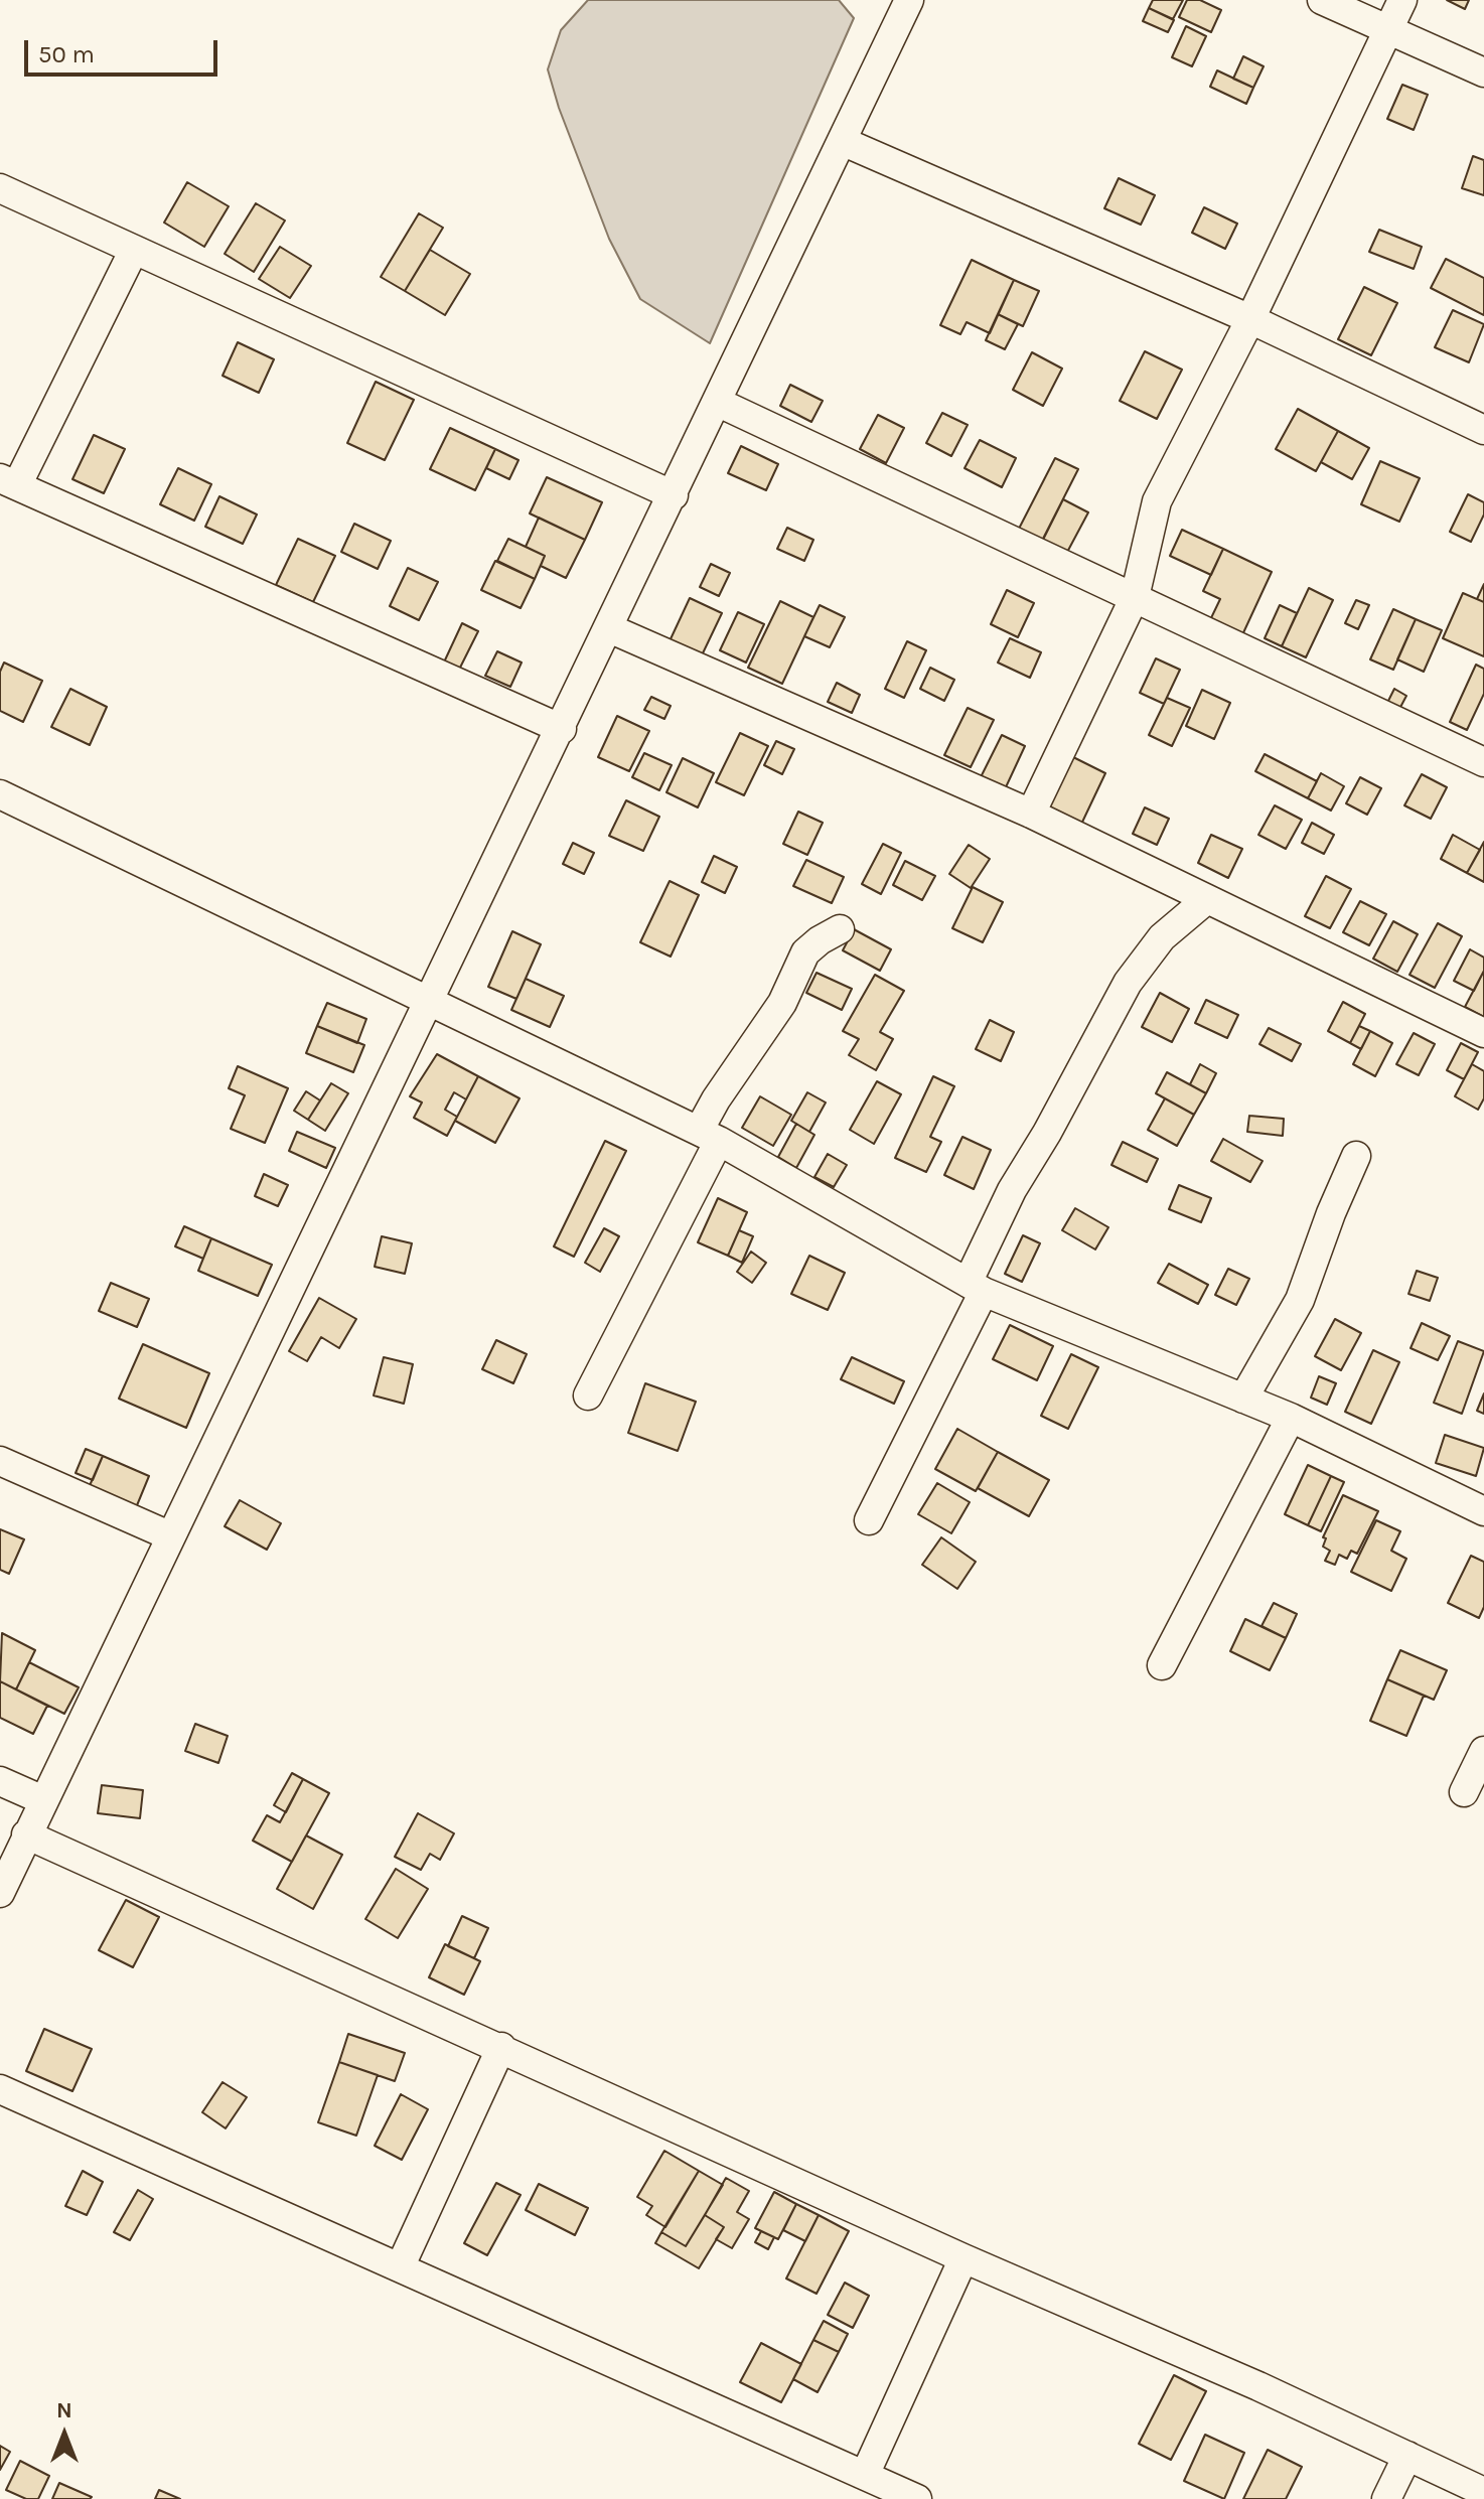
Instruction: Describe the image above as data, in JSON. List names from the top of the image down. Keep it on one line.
{"scale_bar":"50 m","north":"top"}
